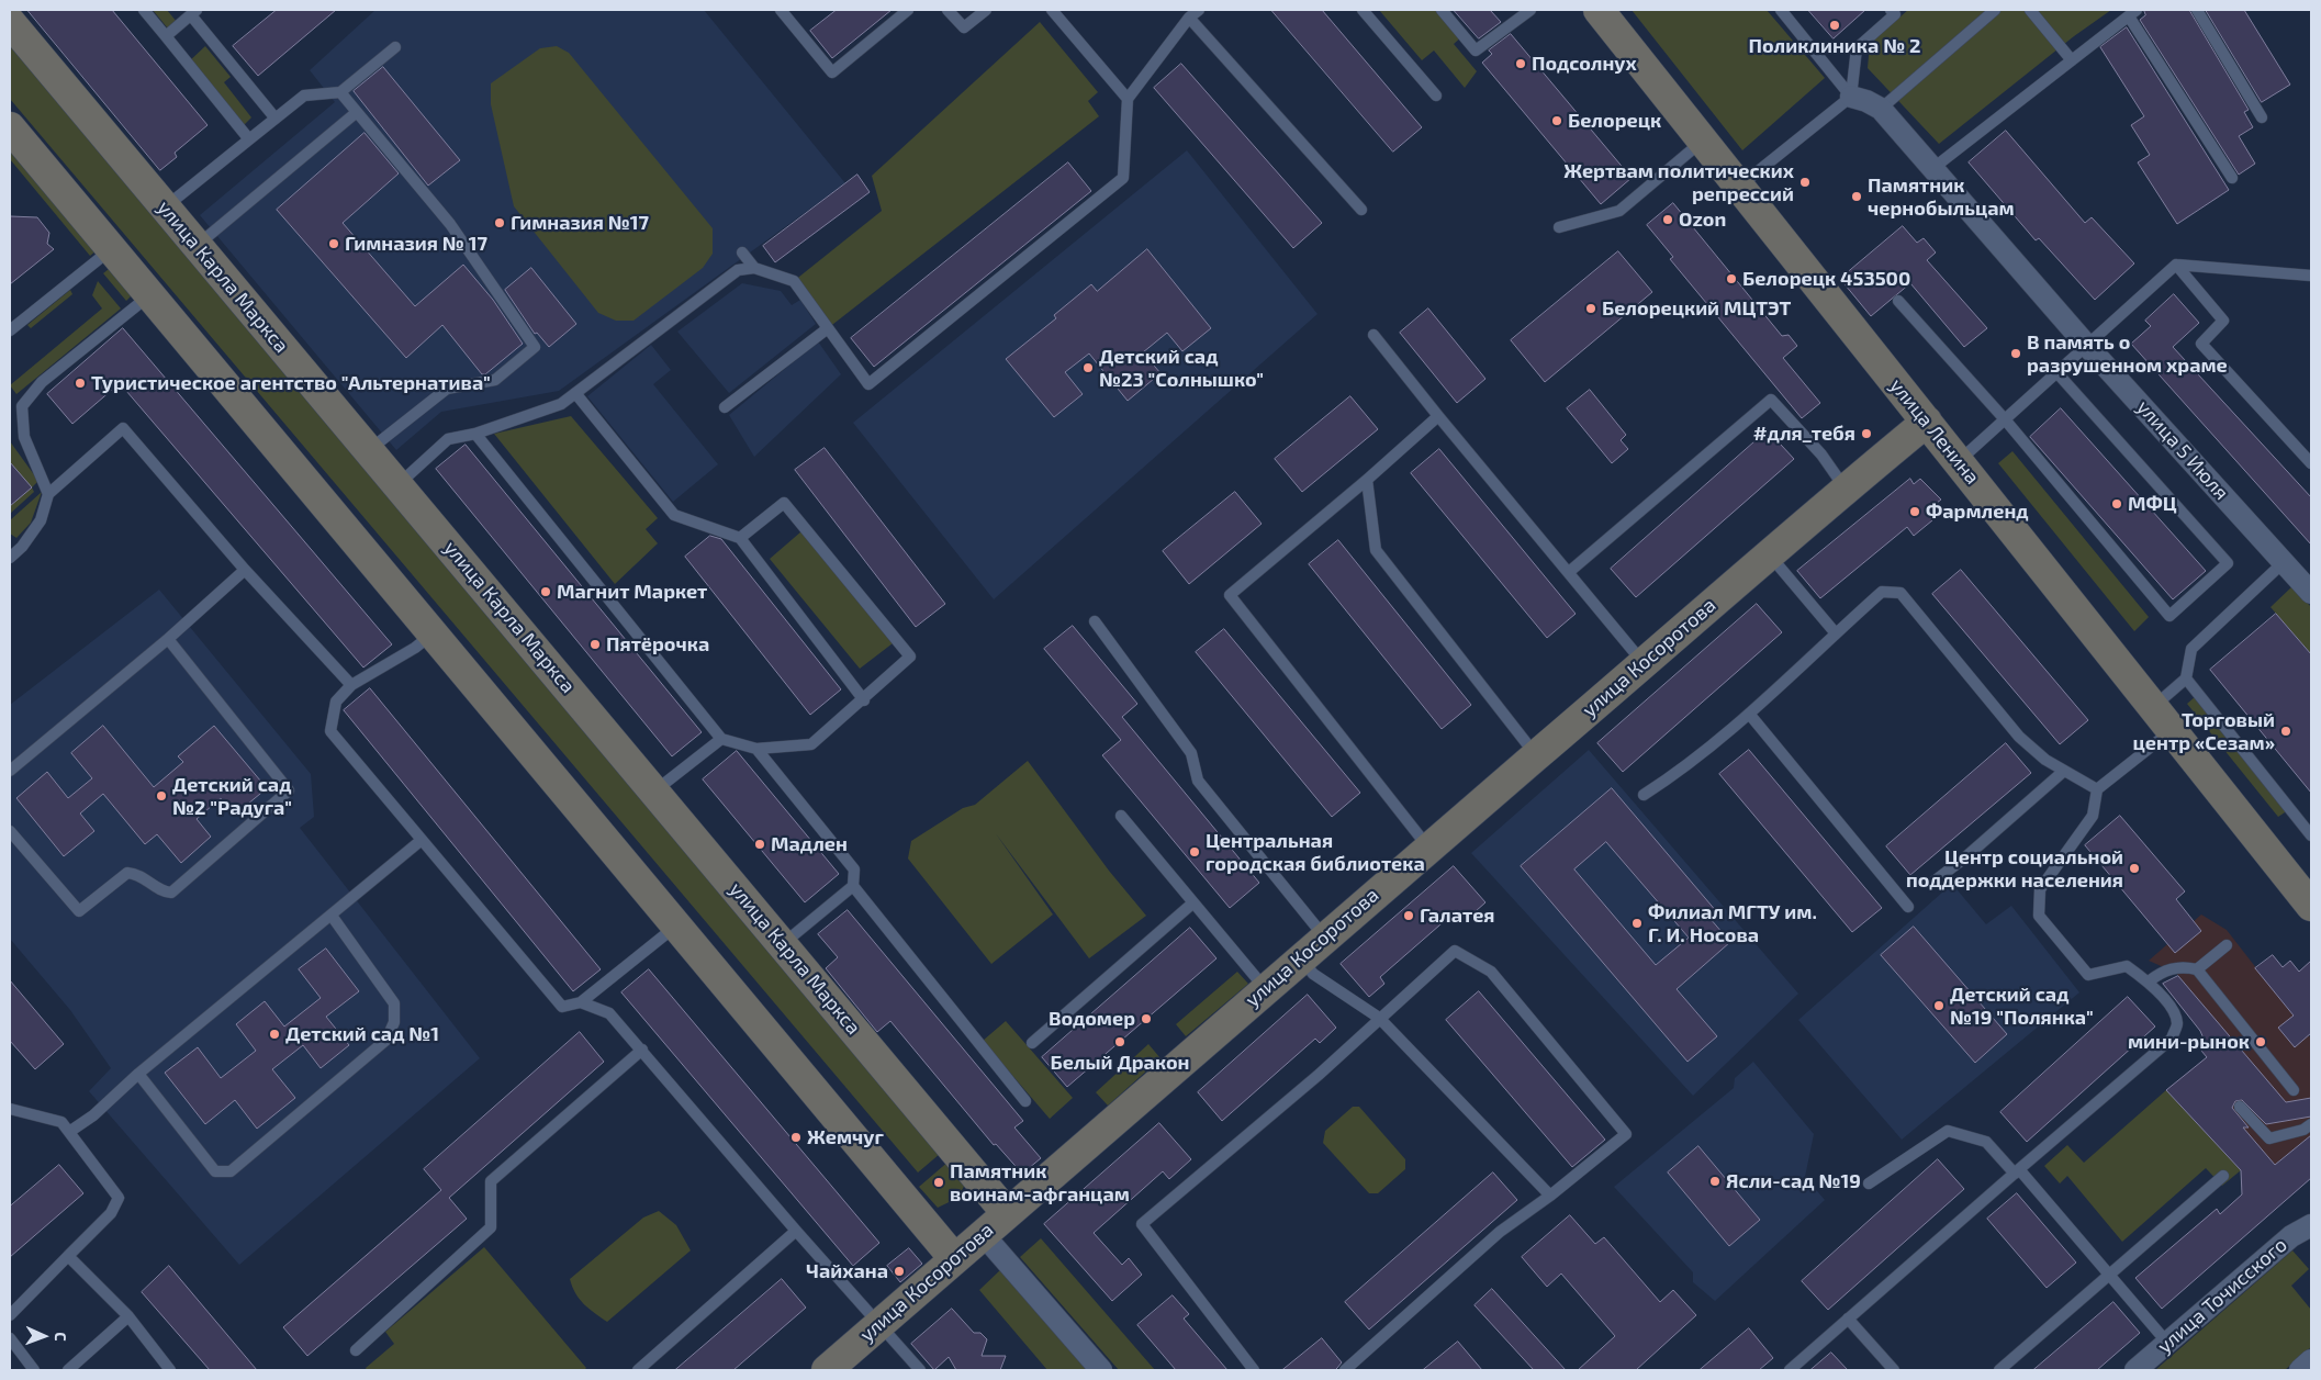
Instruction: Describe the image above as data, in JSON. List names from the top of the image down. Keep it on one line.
{"streets":{"street":["улица Карла Маркса","улица Ленина","улица 5 Июля","улица Косоротова","улица Точисского"]},"crossings":[["улица Карла Маркса","улица Косоротова"],["улица Ленина","улица Косоротова"]],"places":["Поликлиника № 2","Подсолнух","Белорецк","Жертвам политических репрессий","Памятник чернобыльцам","Ozon","Гимназия №17","Гимназия № 17","Белорецк 453500","Белорецкий МЦТЭТ","В память о разрушенном храме","Детский сад №23 \"Солнышко\"","Туристическое агентство \"Альтернатива\"","#для_тебя","МФЦ","Фармленд","Магнит Маркет","Пятёрочка","Торговый центр «Сезам»","Детский сад №2 \"Радуга\"","Мадлен","Центральная городская библиотека","Центр социальной поддержки населения","Галатея","Филиал МГТУ им. Г. И. Носова","Детский сад №19 \"Полянка\"","Водомер","Детский сад №1","Белый Дракон","мини-рынок","Жемчуг","Ясли-сад №19","Памятник воинам-афганцам","Чайхана"],"north":"right"}
